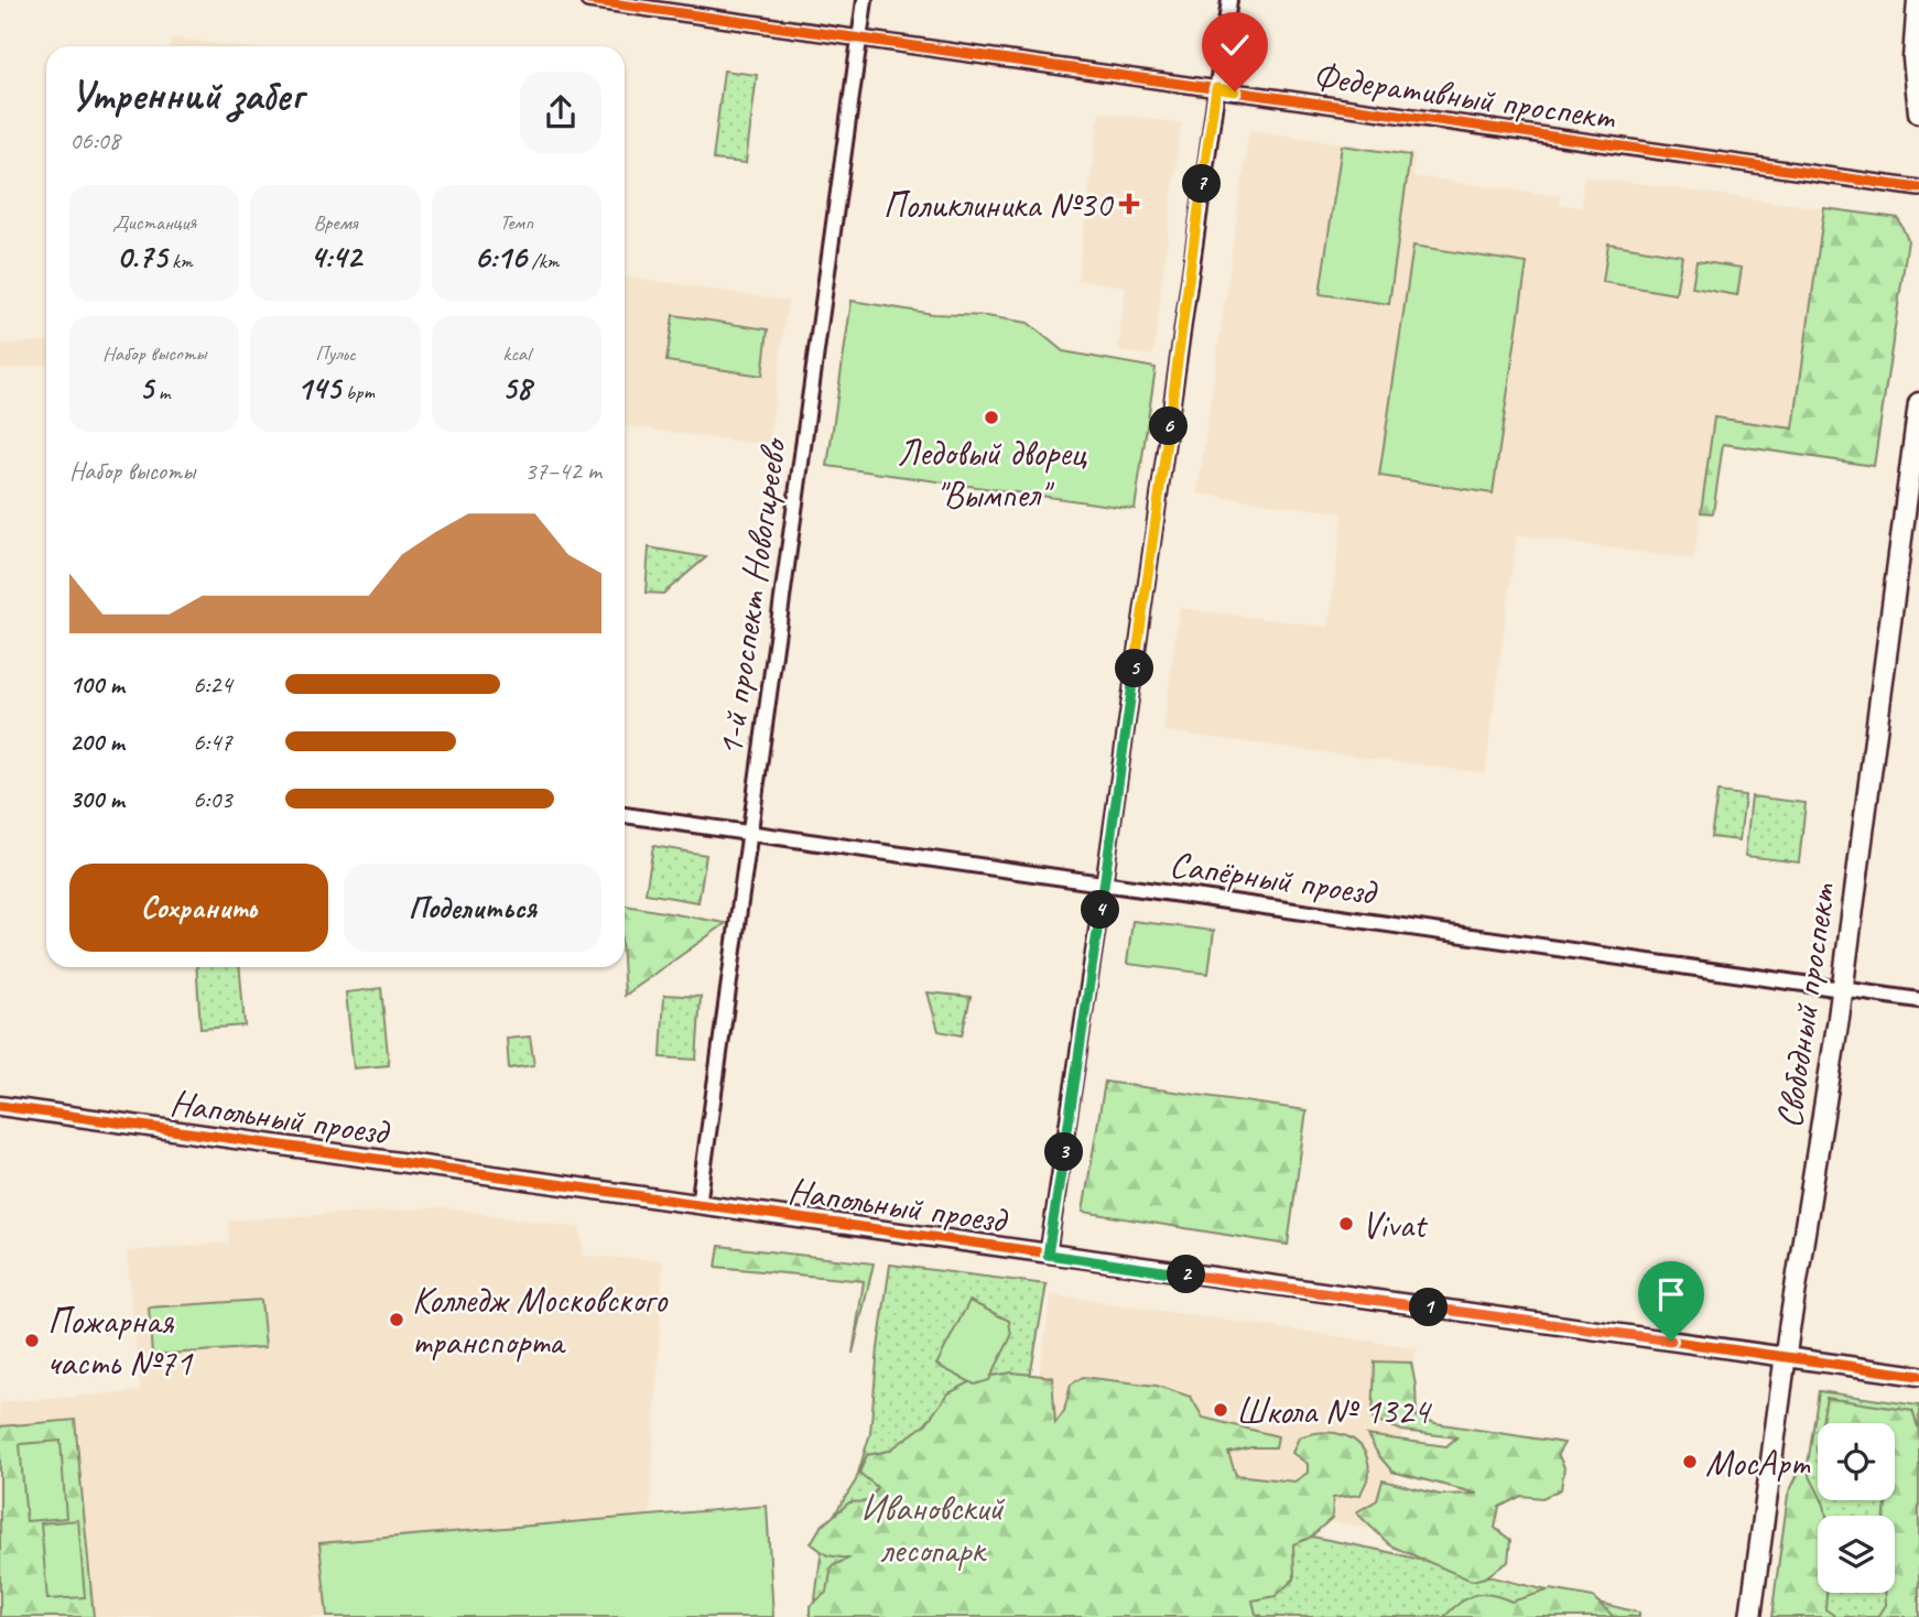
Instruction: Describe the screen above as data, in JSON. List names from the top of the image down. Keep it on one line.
{"streets":{"main road":["Свободный проспект"],"street":["Федеративный проспект","1-й проспект Новогиреево","Сапёрный проезд","Напольный проезд"]},"crossings":[["Федеративный проспект","1-й проспект Новогиреево"],["1-й проспект Новогиреево","Сапёрный проезд"],["1-й проспект Новогиреево","Напольный проезд"],["Сапёрный проезд","Свободный проспект"],["Свободный проспект","Напольный проезд"]],"parks":["Ивановский лесопарк"],"places":{"health":["Поликлиника №30"],"other":["Ледовый дворец \"Вымпел\"","Vivat","Колледж Московского транспорта","Пожарная часть №71","Школа № 1324","МосАрт"]},"page":{"heading":["Утренний забег","06:08"],"pins":["7","6","5","4","3","2","1"],"stats":[["Дистанция","0.75 km"],["Время","4:42"],["Темп","6:16 /km"],["Набор высоты","5 m"],["Пульс","145 bpm"],["kcal","58"]],"chart":["Набор высоты","37–42 m"],"list":[{"name":"100 m","note":"6:24"},{"name":"200 m","note":"6:47"},{"name":"300 m","note":"6:03"}],"buttons":["Сохранить","Поделиться"]}}
